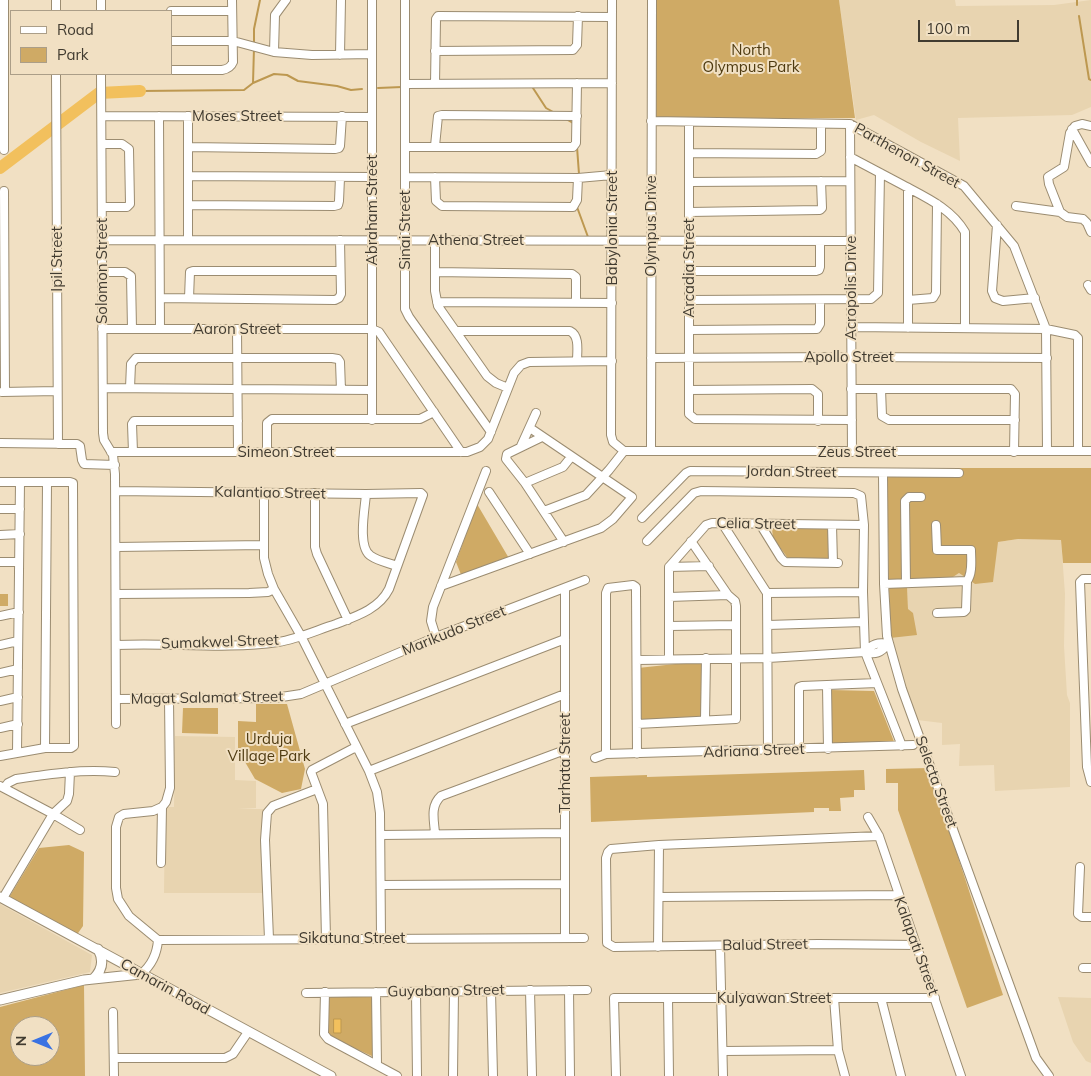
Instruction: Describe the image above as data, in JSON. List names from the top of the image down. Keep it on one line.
{"streets":{"main road":["Camarin Road"],"street":["Moses Street","Parthenon Street","Abraham Street","Olympus Drive","Babylonia Street","Sinai Street","Athena Street","Ipil Street","Arcadia Street","Solomon Street","Acropolis Drive","Aaron Street","Apollo Street","Simeon Street","Zeus Street","Jordan Street","Kalantiao Street","Celia Street","Marikudo Street","Sumakwel Street","Magat Salamat Street","Adriana Street","Tarhata Street","Selecta Street","Sikatuna Street","Balud Street","Kalapati Street","Guyabano Street","Kulyawan Street"]},"crossings":[["Moses Street","Abraham Street"],["Moses Street","Solomon Street"],["Parthenon Street","Olympus Drive"],["Parthenon Street","Arcadia Street"],["Parthenon Street","Acropolis Drive"],["Parthenon Street","Apollo Street"],["Parthenon Street","Zeus Street"],["Abraham Street","Athena Street"],["Abraham Street","Aaron Street"],["Olympus Drive","Athena Street"],["Olympus Drive","Apollo Street"],["Olympus Drive","Zeus Street"],["Babylonia Street","Athena Street"],["Babylonia Street","Zeus Street"],["Sinai Street","Athena Street"],["Sinai Street","Simeon Street"],["Athena Street","Arcadia Street"],["Athena Street","Solomon Street"],["Athena Street","Acropolis Drive"],["Arcadia Street","Apollo Street"],["Solomon Street","Aaron Street"],["Solomon Street","Simeon Street"],["Solomon Street","Kalantiao Street"],["Solomon Street","Sumakwel Street"],["Solomon Street","Magat Salamat Street"],["Acropolis Drive","Apollo Street"],["Acropolis Drive","Zeus Street"],["Jordan Street","Selecta Street"],["Kalantiao Street","Sumakwel Street"],["Marikudo Street","Magat Salamat Street"],["Marikudo Street","Tarhata Street"],["Tarhata Street","Sikatuna Street"],["Balud Street","Kalapati Street"],["Kalapati Street","Kulyawan Street"]],"parks":["North Olympus Park","Urduja Village Park"],"legend":["Road","Park"],"scale_bar":"100 m","north":"left"}
